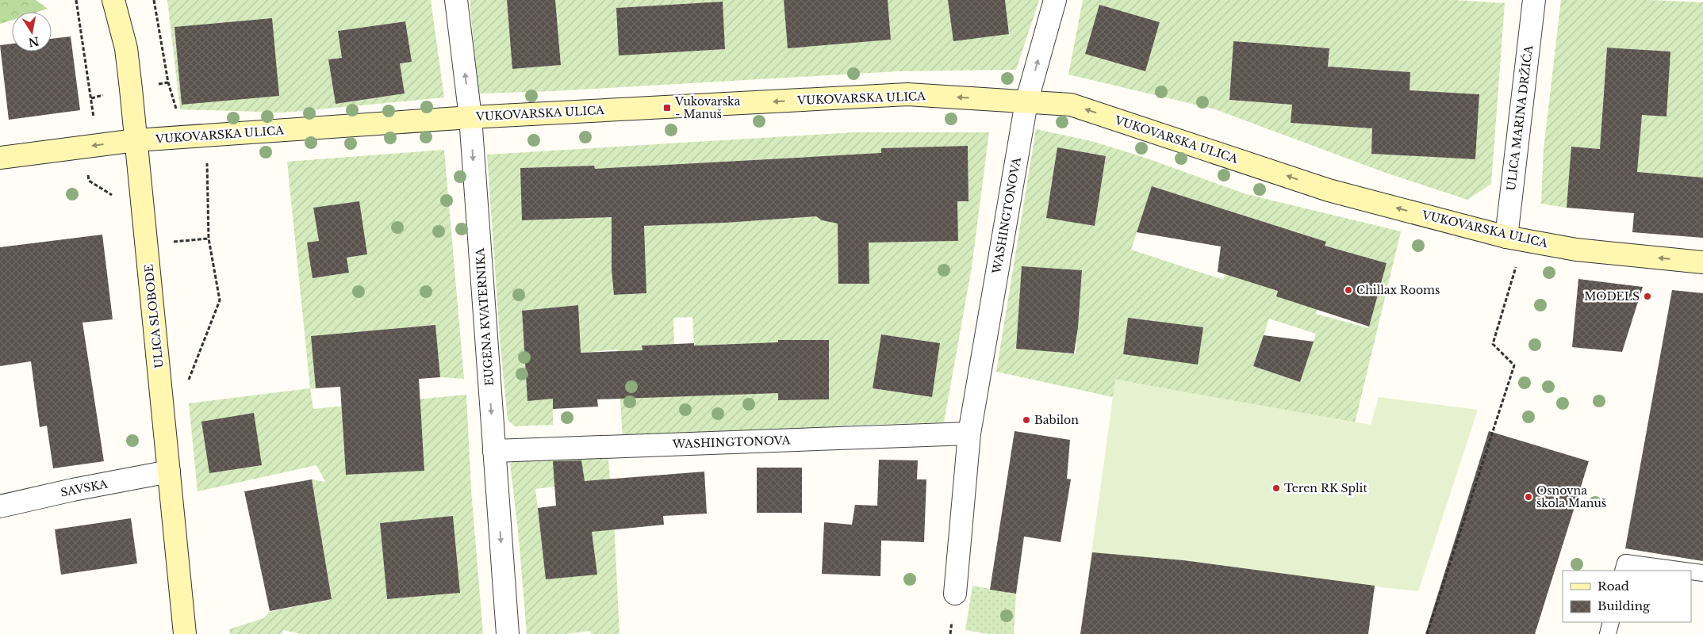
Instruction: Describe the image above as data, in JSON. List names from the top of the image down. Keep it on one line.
{"streets":{"street":["VUKOVARSKA ULICA","ULICA MARINA DRŽIĆA","WASHINGTONOVA","ULICA SLOBODE","EUGENA KVATERNIKA","SAVSKA"]},"crossings":[["VUKOVARSKA ULICA","ULICA MARINA DRŽIĆA"],["VUKOVARSKA ULICA","WASHINGTONOVA"],["VUKOVARSKA ULICA","ULICA SLOBODE"],["VUKOVARSKA ULICA","EUGENA KVATERNIKA"],["WASHINGTONOVA","EUGENA KVATERNIKA"],["ULICA SLOBODE","SAVSKA"]],"one_way":["VUKOVARSKA ULICA"],"places":{"transit":["Vukovarska - Manuš"],"other":["Chillax Rooms","MODELS","Babilon","Teren RK Split","Osnovna škola Manuš"]},"legend":["Road","Building"],"north":"bottom"}
